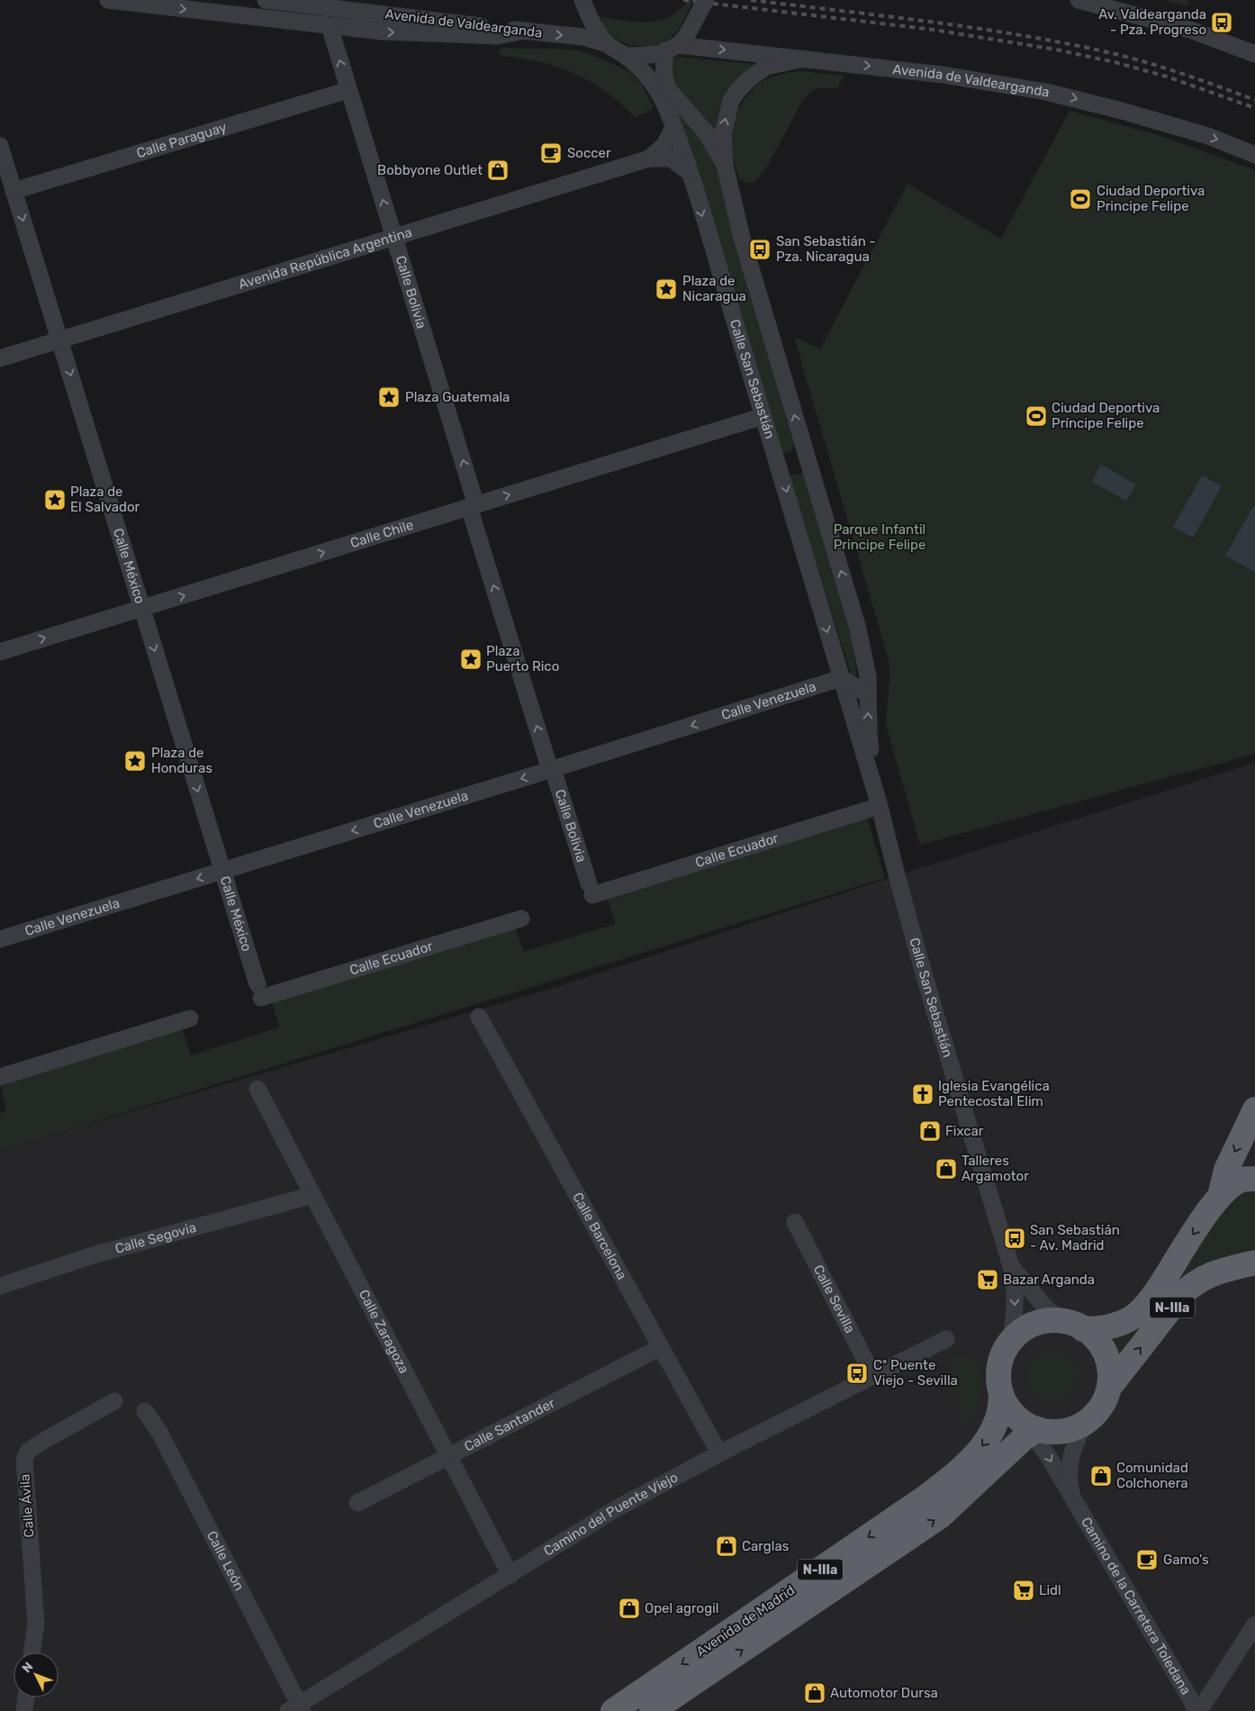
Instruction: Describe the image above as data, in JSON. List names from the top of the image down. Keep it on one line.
{"streets":{"highway":["N-IIIa","Avenida de Madrid"],"street":["Avenida de Valdearganda","Calle Paraguay","Avenida República Argentina","Calle Bolivia","Calle San Sebastián","Calle Chile","Calle México","Calle Venezuela","Calle Ecuador","Calle Barcelona","Calle Segovia","Calle Sevilla","Calle Zaragoza","Calle Santander","Calle Ávila","Camino del Puente Viejo","Calle León","Camino de la Carretera Toledana"]},"crossings":[["Avenida de Valdearganda","Calle San Sebastián"],["Calle Paraguay","Calle Bolivia"],["Calle Paraguay","Calle México"],["Avenida República Argentina","Calle Bolivia"],["Avenida República Argentina","Calle San Sebastián"],["Avenida República Argentina","Calle México"],["Calle Bolivia","Calle Chile"],["Calle Bolivia","Calle Venezuela"],["Calle Bolivia","Calle Ecuador"],["Calle San Sebastián","Calle Chile"],["Calle San Sebastián","Calle Venezuela"],["Calle San Sebastián","Calle Ecuador"],["Calle San Sebastián","N-IIIa"],["Calle San Sebastián","Camino de la Carretera Toledana"],["Calle San Sebastián","Avenida de Madrid"],["Calle Chile","Calle México"],["Calle México","Calle Venezuela"],["Calle México","Calle Ecuador"],["Calle Barcelona","Calle Santander"],["Calle Barcelona","Camino del Puente Viejo"],["Calle Segovia","Calle Zaragoza"],["Calle Sevilla","Camino del Puente Viejo"],["N-IIIa","Camino de la Carretera Toledana"],["N-IIIa","Avenida de Madrid"],["Calle Zaragoza","Calle Santander"],["Calle Zaragoza","Camino del Puente Viejo"],["Camino del Puente Viejo","Calle León"],["Camino de la Carretera Toledana","Avenida de Madrid"]],"one_way":["Avenida de Valdearganda","Calle Bolivia","Calle Chile","Calle México","Calle Venezuela"],"parks":["Parque Infantil Principe Felipe"],"places":{"bus stop":["Av. Valdearganda - Pza. Progreso","San Sebastián - Pza. Nicaragua","San Sebastián - Av. Madrid","Cº Puente Viejo - Sevilla"],"cafe":["Soccer","Gamo's"],"shop":["Bobbyone Outlet","Fixcar","Talleres Argamotor","Comunidad Colchonera","Carglas","Opel agrogil","Automotor Dursa"],"sports":["Ciudad Deportiva Principe Felipe","Ciudad Deportiva Príncipe Felipe"],"place":["Plaza de Nicaragua","Plaza Guatemala","Plaza de El Salvador","Plaza Puerto Rico","Plaza de Honduras"],"church":["Iglesia Evangélica Pentecostal Elim"],"supermarket":["Bazar Arganda","Lidl"]},"north":"top left"}
